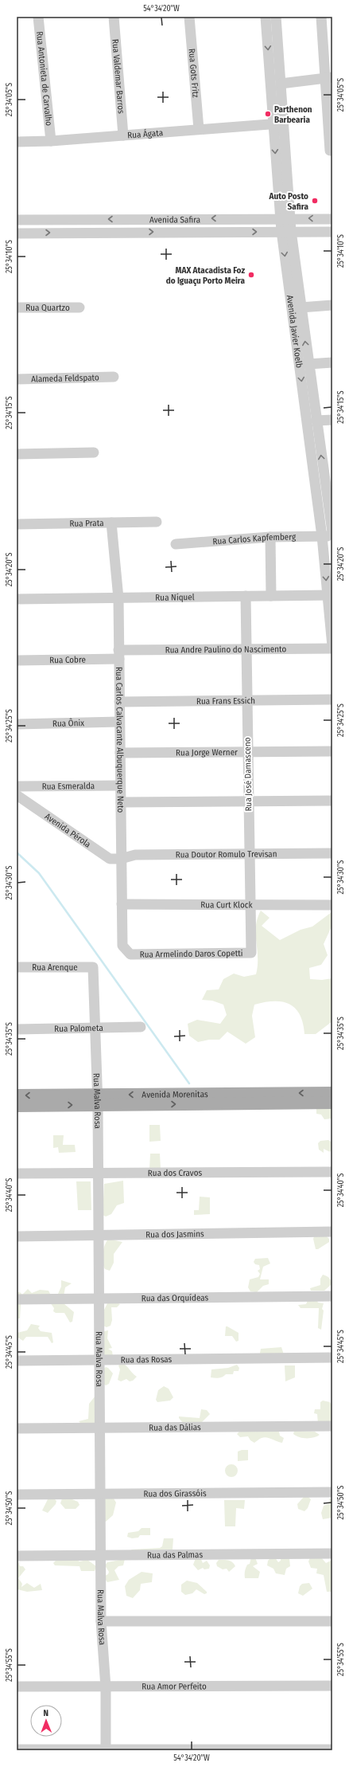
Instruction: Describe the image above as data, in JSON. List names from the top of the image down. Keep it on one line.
{"streets":{"main road":["Avenida Morenitas"],"street":["Rua Gots Fritz","Rua Valdemar Barros","Rua Antonieta de Carvalho","Rua Ágata","Avenida Safira","Rua Quartzo","Avenida Javier Koelb","Alameda Feldspato","Rua Prata","Rua Carlos Kapfemberg","Rua Níquel","Rua Andre Paulino do Nascimento","Rua Cobre","Rua Frans Essich","Rua Ônix","Rua Carlos Calvacante Albuquerque Neto","Rua Jorge Werner","Rua José Damasceno","Rua Esmeralda","Avenida Pérola","Rua Doutor Romulo Trevisan","Rua Curt Klock","Rua Armelindo Daros Copetti","Rua Arenque","Rua Palometa","Rua Malva Rosa","Rua dos Cravos","Rua dos Jasmins","Rua das Orquídeas","Rua das Rosas","Rua das Dálias","Rua dos Girassóis","Rua das Palmas","Rua Amor Perfeito"]},"crossings":[["Rua Gots Fritz","Rua Ágata"],["Rua Valdemar Barros","Rua Ágata"],["Rua Antonieta de Carvalho","Rua Ágata"],["Rua Ágata","Avenida Javier Koelb"],["Avenida Safira","Avenida Javier Koelb"],["Avenida Javier Koelb","Rua Carlos Kapfemberg"],["Avenida Javier Koelb","Rua Níquel"],["Rua Prata","Rua Carlos Calvacante Albuquerque Neto"],["Rua Níquel","Rua Carlos Calvacante Albuquerque Neto"],["Rua Níquel","Rua José Damasceno"],["Rua Andre Paulino do Nascimento","Rua Cobre"],["Rua Andre Paulino do Nascimento","Rua Carlos Calvacante Albuquerque Neto"],["Rua Andre Paulino do Nascimento","Rua José Damasceno"],["Rua Cobre","Rua Carlos Calvacante Albuquerque Neto"],["Rua Frans Essich","Rua Carlos Calvacante Albuquerque Neto"],["Rua Frans Essich","Rua José Damasceno"],["Rua Ônix","Rua Carlos Calvacante Albuquerque Neto"],["Rua Carlos Calvacante Albuquerque Neto","Rua Jorge Werner"],["Rua Carlos Calvacante Albuquerque Neto","Rua Esmeralda"],["Rua Carlos Calvacante Albuquerque Neto","Avenida Pérola"],["Rua Carlos Calvacante Albuquerque Neto","Rua Doutor Romulo Trevisan"],["Rua Carlos Calvacante Albuquerque Neto","Rua Curt Klock"],["Rua Carlos Calvacante Albuquerque Neto","Rua Armelindo Daros Copetti"],["Rua Jorge Werner","Rua José Damasceno"],["Rua José Damasceno","Rua Doutor Romulo Trevisan"],["Rua José Damasceno","Rua Curt Klock"],["Rua José Damasceno","Rua Armelindo Daros Copetti"],["Avenida Pérola","Rua Doutor Romulo Trevisan"],["Rua Arenque","Rua Malva Rosa"],["Rua Palometa","Rua Malva Rosa"],["Avenida Morenitas","Rua Malva Rosa"],["Rua Malva Rosa","Rua dos Cravos"],["Rua Malva Rosa","Rua dos Jasmins"],["Rua Malva Rosa","Rua das Orquídeas"],["Rua Malva Rosa","Rua das Rosas"],["Rua Malva Rosa","Rua das Dálias"],["Rua Malva Rosa","Rua dos Girassóis"],["Rua Malva Rosa","Rua das Palmas"],["Rua Malva Rosa","Rua Amor Perfeito"]],"places":["Parthenon Barbearia","Auto Posto Safira","MAX Atacadista Foz do Iguaçu Porto Meira"],"north":"top","coordinates":["54°34'20\"W","25°34'05\"S","25°34'10\"S","25°34'15\"S","25°34'20\"S","25°34'25\"S","25°34'30\"S","25°34'35\"S","25°34'40\"S","25°34'45\"S","25°34'50\"S","25°34'55\"S"]}
